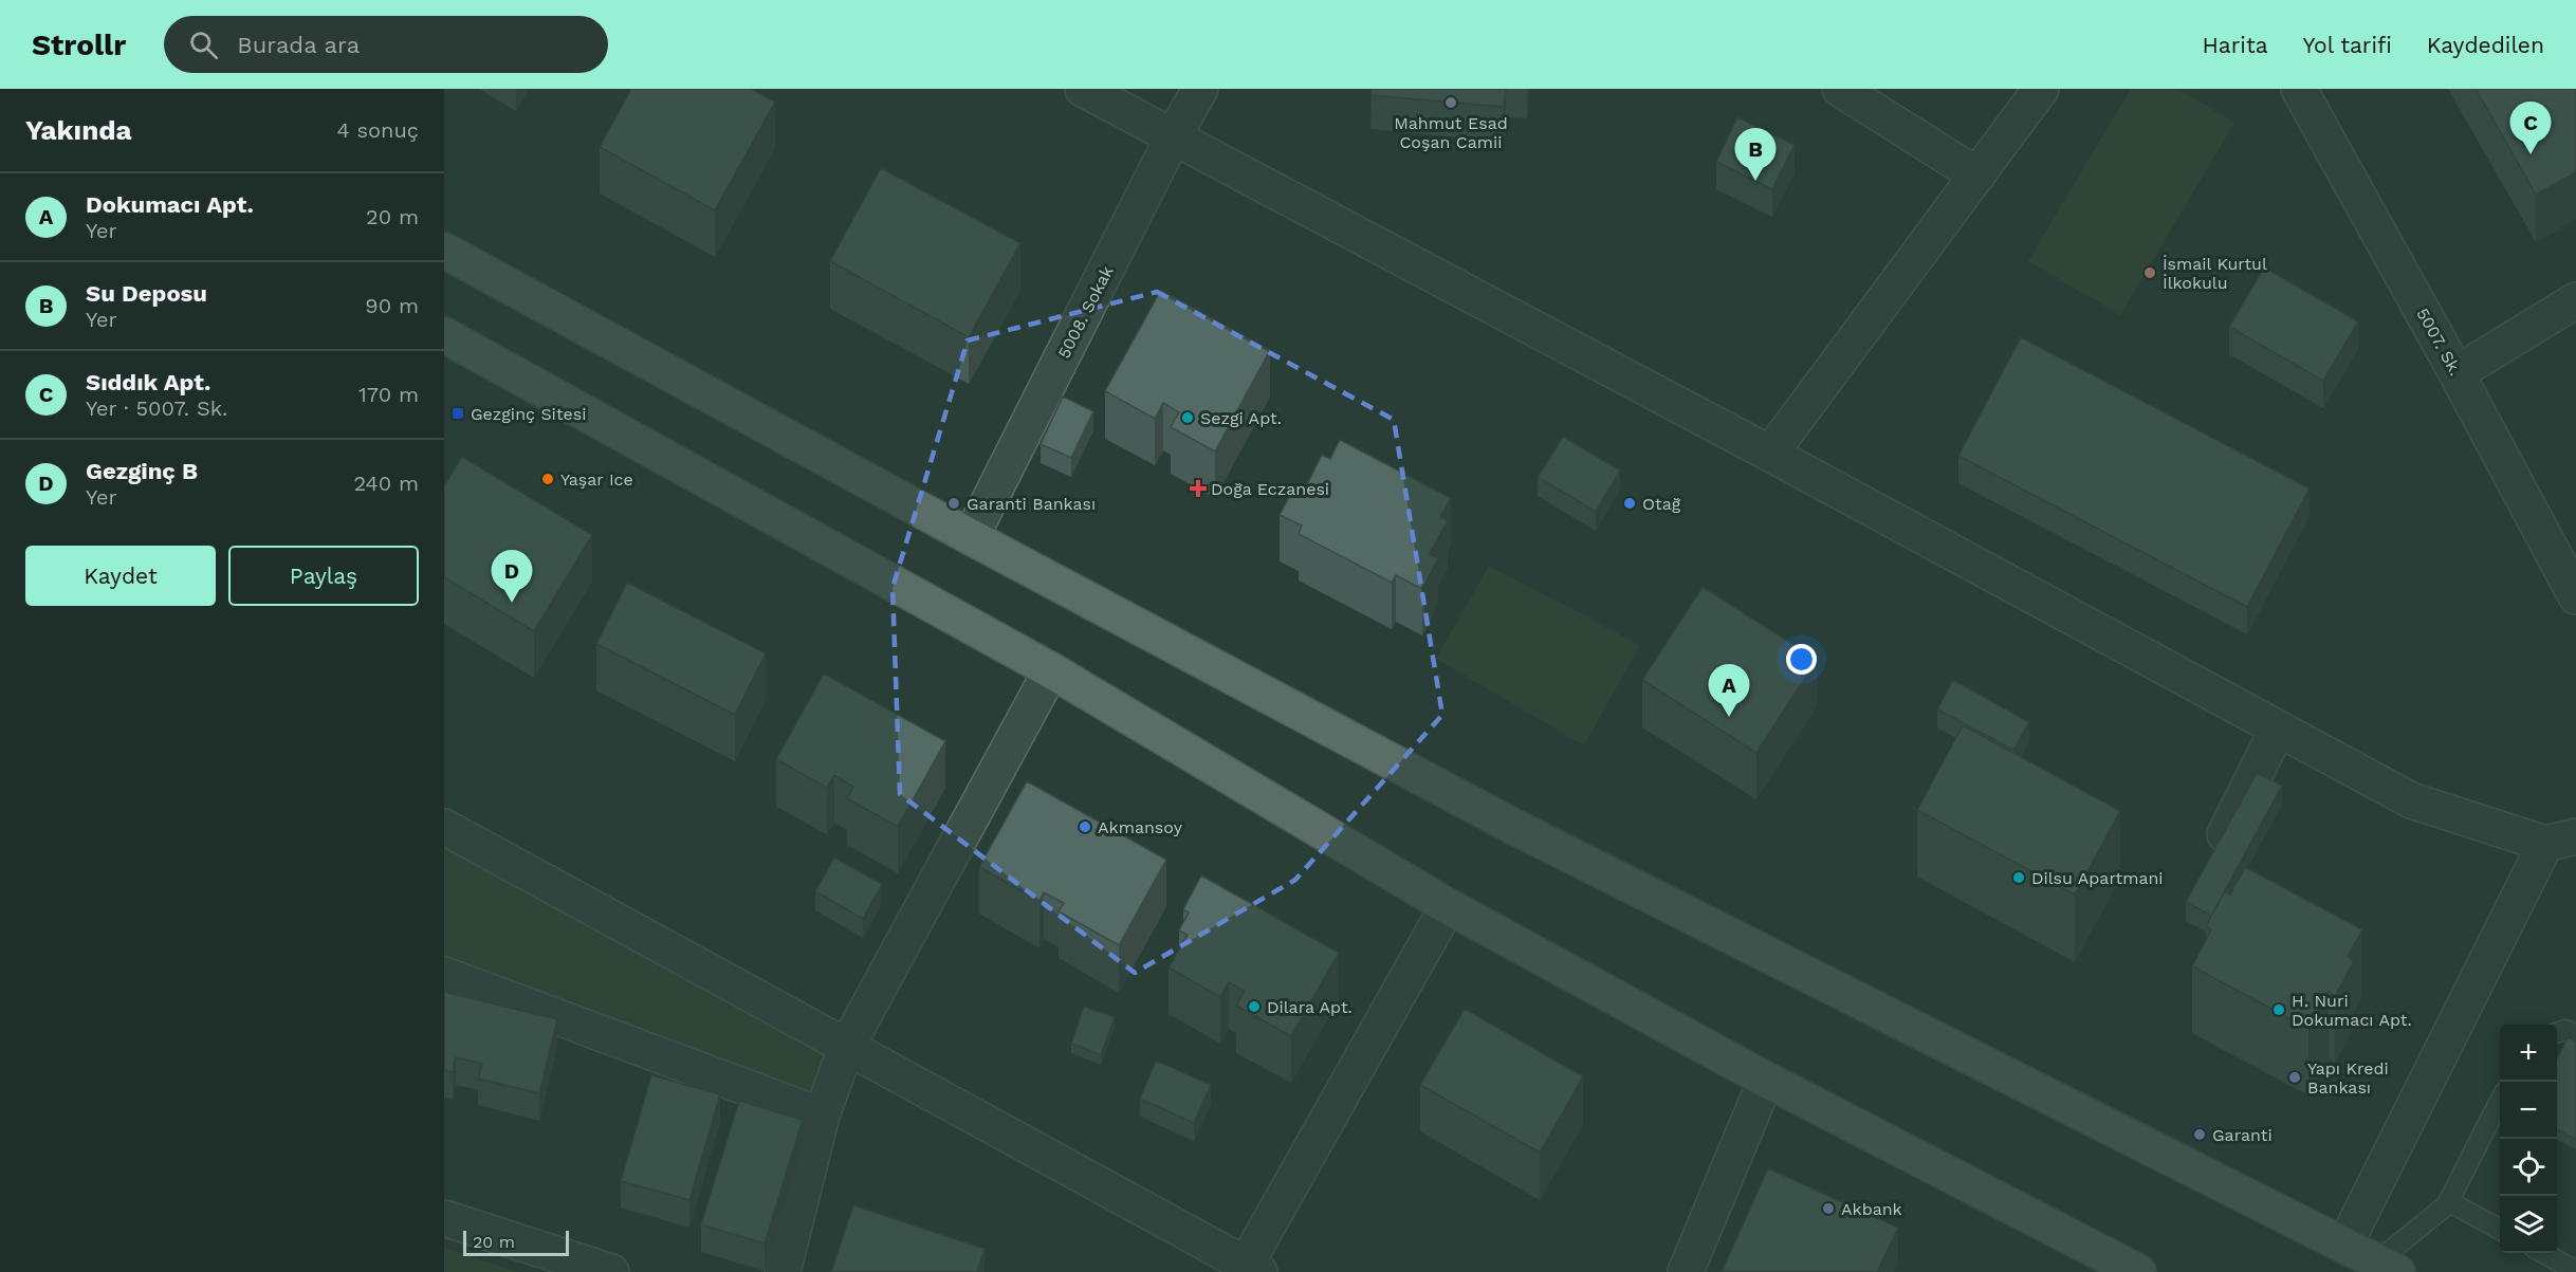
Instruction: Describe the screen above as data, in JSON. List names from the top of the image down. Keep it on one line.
{"streets":{"street":["5008. Sokak","5007. Sk."]},"places":{"other":["Mahmut Esad Coşan Camii","İsmail Kurtul İlkokulu","Sezgi Apt.","Yaşar Ice","Garanti Bankası","Otağ","Akmansoy","Dilsu Apartmani","Dilara Apt.","H. Nuri Dokumacı Apt.","Yapı Kredi Bankası","Garanti","Akbank"],"transit":["Gezginç Sitesi"],"health":["Doğa Eczanesi"]},"scale_bar":"20 m","page":{"header":"Strollr","search":"Burada ara","nav":["Harita","Yol tarifi","Kaydedilen"],"heading":["Yakında","4 sonuç"],"pins":["C","B","D","A"],"list":[{"mark":"A","name":"Dokumacı Apt.","note":"Yer","value":"20 m"},{"mark":"B","name":"Su Deposu","note":"Yer","value":"90 m"},{"mark":"C","name":"Sıddık Apt.","note":"Yer · 5007. Sk.","value":"170 m"},{"mark":"D","name":"Gezginç B","note":"Yer","value":"240 m"}],"buttons":["Kaydet","Paylaş"],"map_buttons":["+","−"],"scale":"20 m"}}
